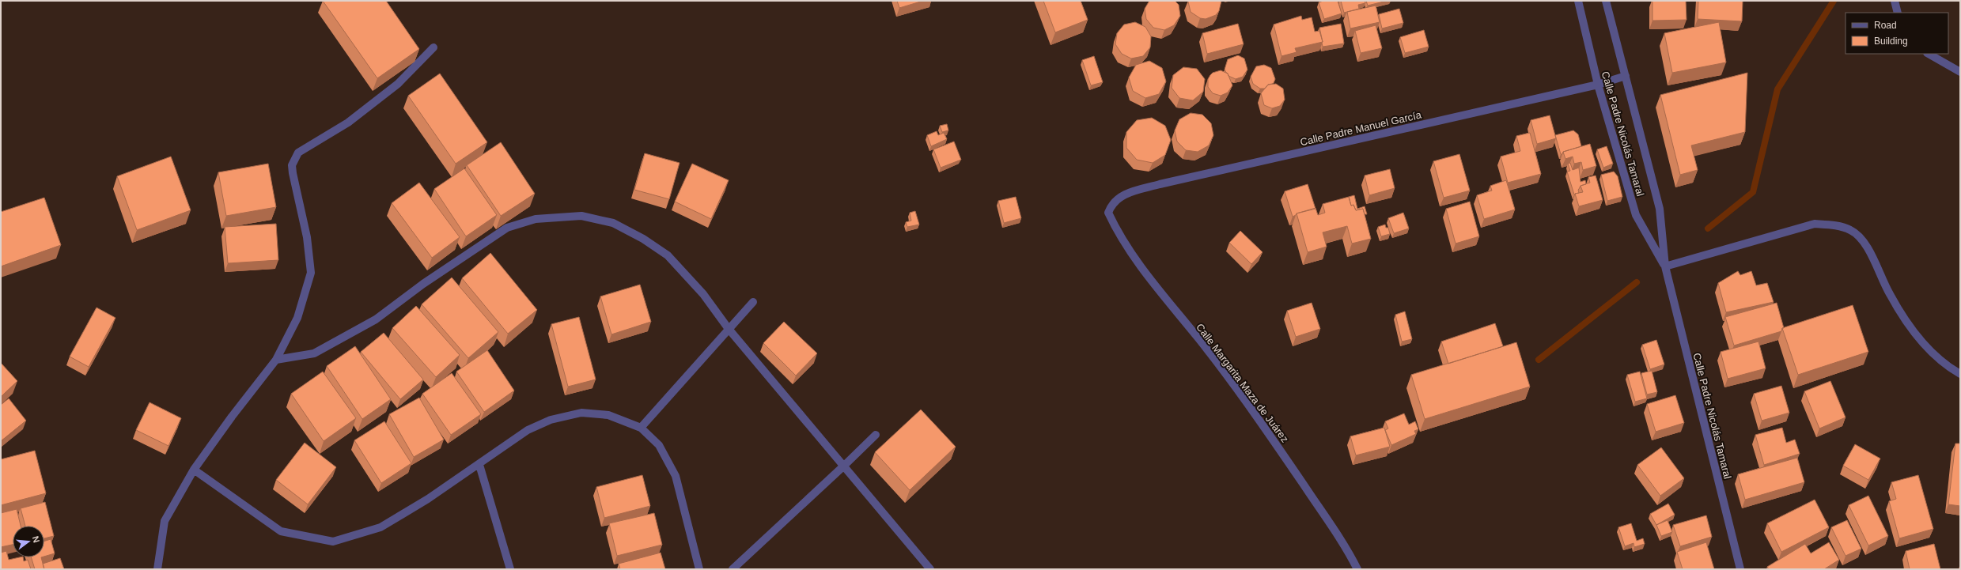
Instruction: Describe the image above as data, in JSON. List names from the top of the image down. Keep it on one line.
{"streets":{"street":["Calle Padre Manuel García","Calle Padre Nicolás Tamaral","Calle Margarita Maza de Juárez"]},"crossings":[["Calle Padre Manuel García","Calle Padre Nicolás Tamaral"],["Calle Padre Manuel García","Calle Margarita Maza de Juárez"]],"legend":["Road","Building"],"north":"right"}
